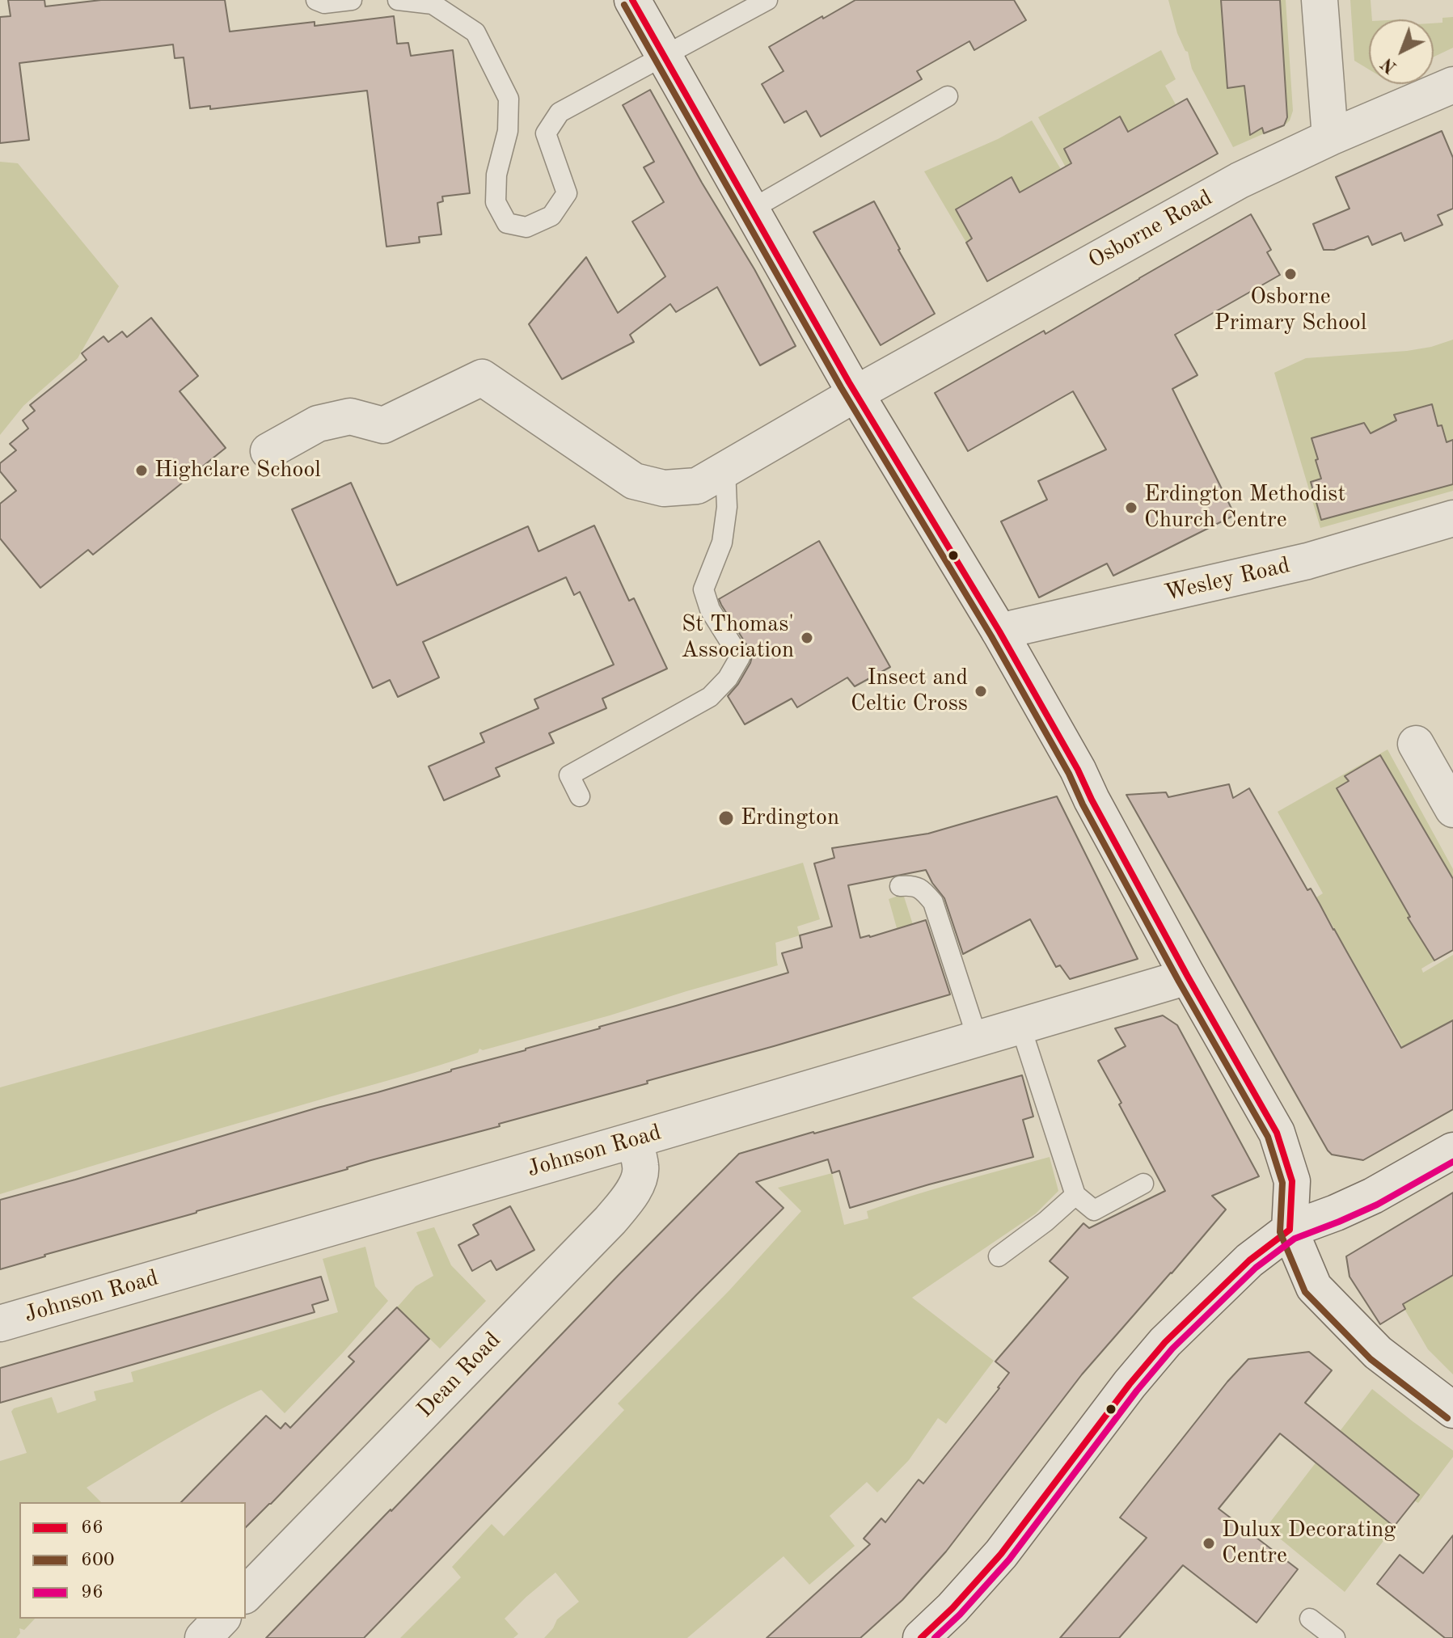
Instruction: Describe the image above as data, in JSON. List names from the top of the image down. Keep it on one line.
{"streets":{"street":["Osborne Road","Wesley Road","Johnson Road","Dean Road"]},"crossings":[["Johnson Road","Dean Road"]],"places":["Osborne Primary School","Highclare School","Erdington Methodist Church Centre","St Thomas' Association","Insect and Celtic Cross","Erdington","Dulux Decorating Centre"],"lines":["transit line 66","transit line 600","transit line 96"],"legend":["66","600","96"],"north":"bottom left"}
